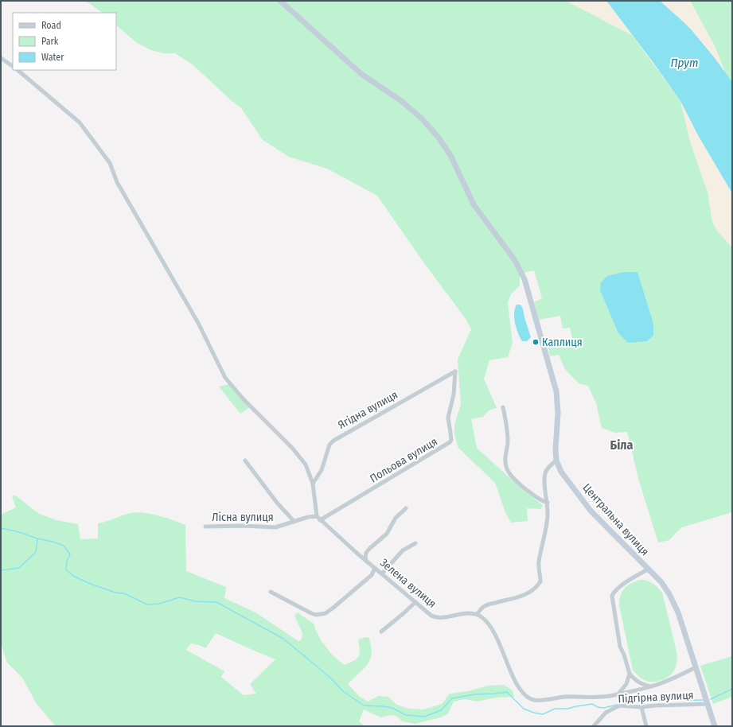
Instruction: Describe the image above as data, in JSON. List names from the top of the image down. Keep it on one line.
{"streets":{"main road":["Центральна вулиця"],"street":["Ягідна вулиця","Польова вулиця","Лісна вулиця","Зелена вулиця","Підгірна вулиця"]},"crossings":[["Ягідна вулиця","Польова вулиця"],["Польова вулиця","Зелена вулиця"],["Лісна вулиця","Зелена вулиця"],["Центральна вулиця","Підгірна вулиця"]],"districts":["Біла"],"water":["Прут"],"places":["Каплиця"],"legend":["Road","Park","Water"]}
